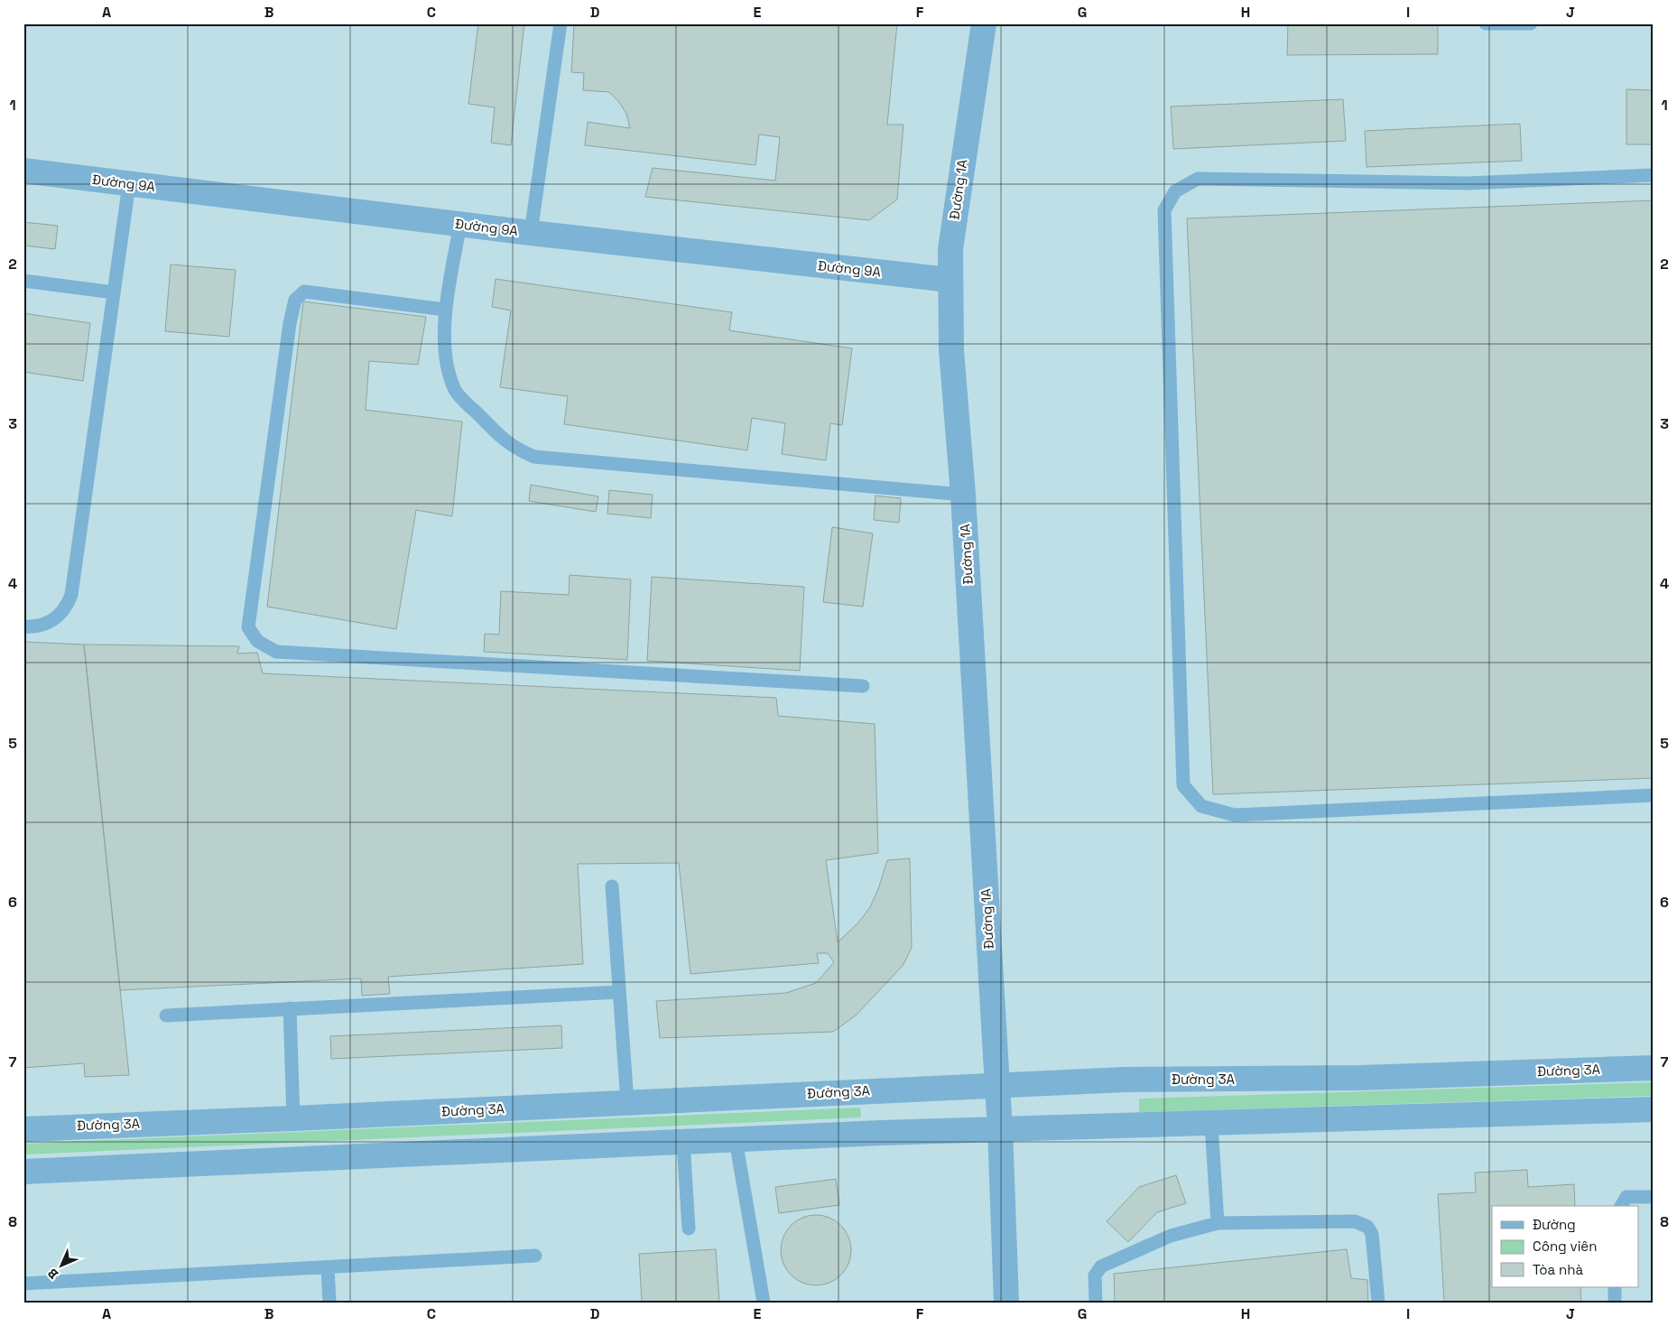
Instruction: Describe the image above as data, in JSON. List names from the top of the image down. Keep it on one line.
{"streets":{"street":["Đường 9A","Đường 1A","Đường 3A"]},"crossings":[["Đường 9A","Đường 1A"],["Đường 1A","Đường 3A"]],"legend":["Đường","Công viên","Tòa nhà"],"north":"bottom left","grid":{"columns":["A","B","C","D","E","F","G","H","I","J"],"rows":["1","2","3","4","5","6","7","8"]}}
